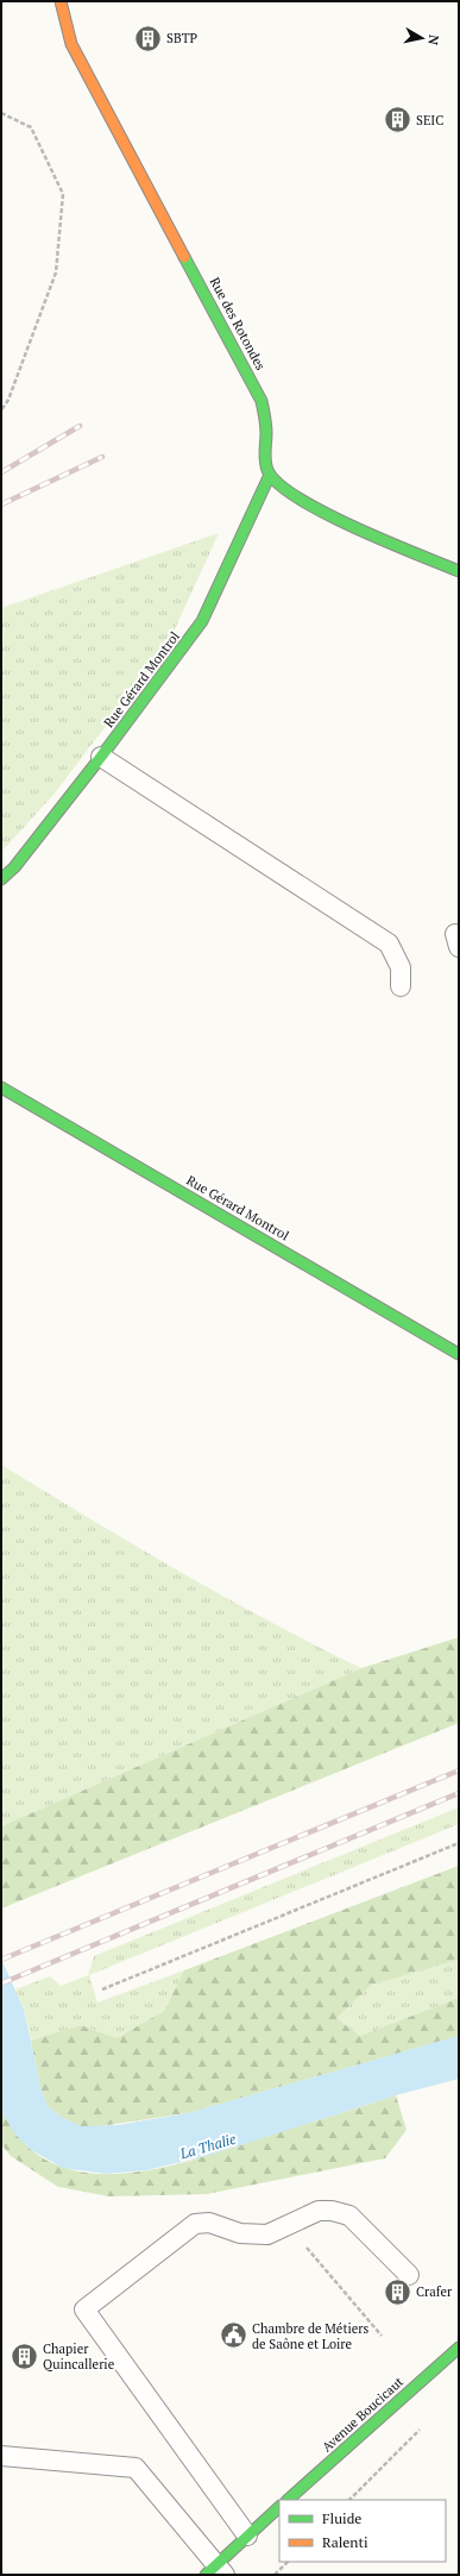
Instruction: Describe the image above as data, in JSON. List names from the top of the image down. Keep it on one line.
{"streets":{"street":["Rue des Rotondes","Rue Gérard Montrol","Avenue Boucicaut"]},"crossings":[["Rue des Rotondes","Rue Gérard Montrol"]],"water":["La Thalie"],"places":{"building":["SBTP","SEIC","Crafer","Chapier Quincallerie"],"public building":["Chambre de Métiers de Saône et Loire"]},"legend":["Fluide","Ralenti"],"north":"right"}
